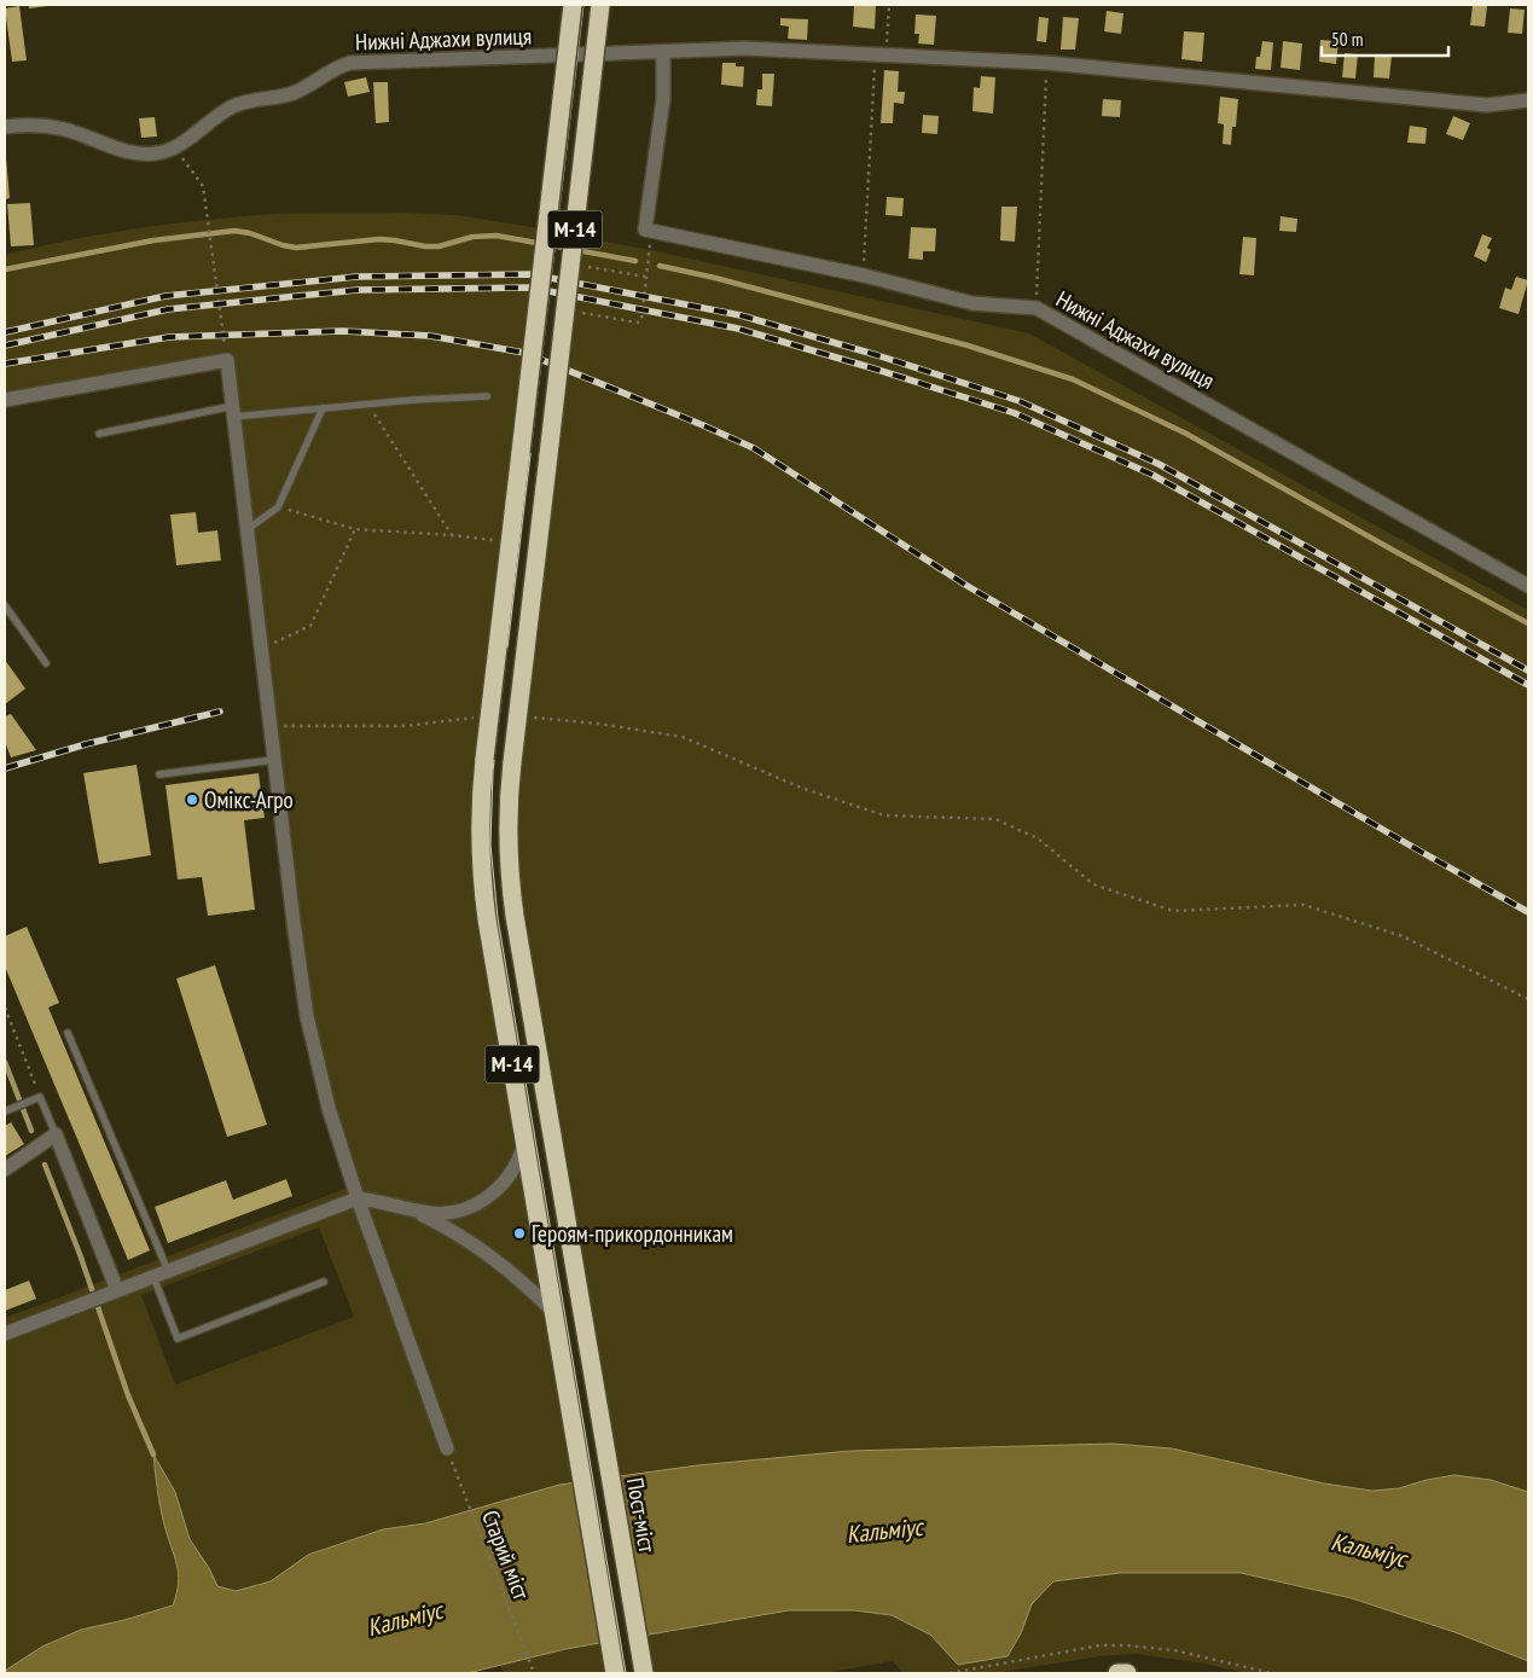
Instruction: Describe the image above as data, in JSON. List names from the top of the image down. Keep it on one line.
{"streets":{"highway":["М-14","Пост-міст"],"street":["Нижні Аджахи вулиця"],"path":["Старий міст"]},"water":["Кальміус"],"places":["Омiкс-Агро","Героям-прикордонникам"],"scale_bar":"50 m"}
